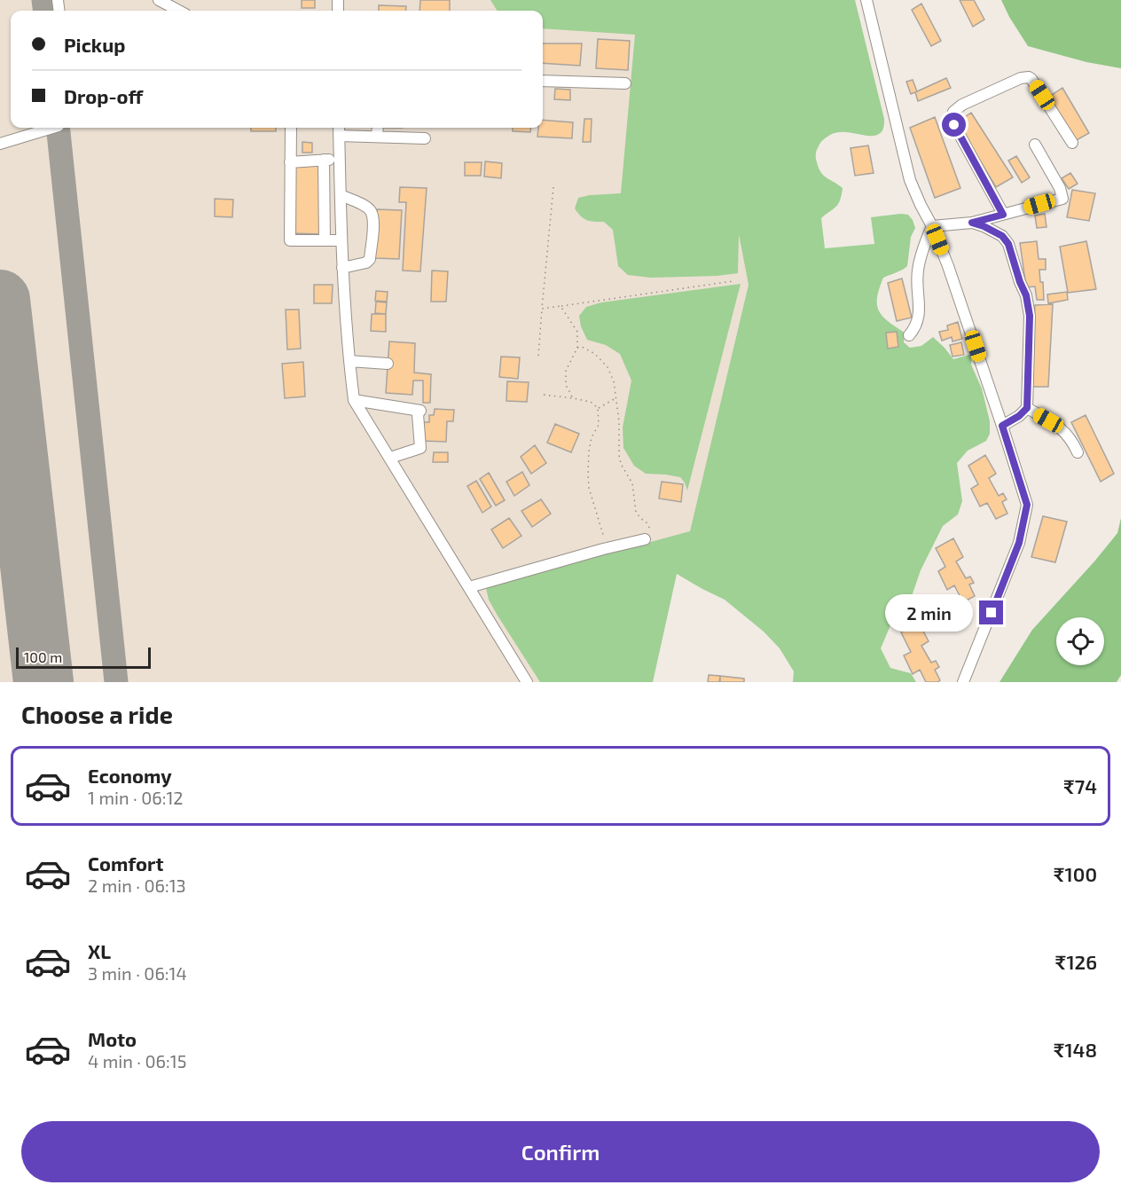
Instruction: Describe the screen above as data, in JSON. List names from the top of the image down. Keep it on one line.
{"scale_bar":"100 m","page":{"banner":["Pickup","Drop-off"],"bubble":"2 min","scale":"100 m","heading":"Choose a ride","list":[{"name":"Economy","note":"1 min · 06:12","value":"₹74"},{"name":"Comfort","note":"2 min · 06:13","value":"₹100"},{"name":"XL","note":"3 min · 06:14","value":"₹126"},{"name":"Moto","note":"4 min · 06:15","value":"₹148"}],"buttons":"Confirm"}}
